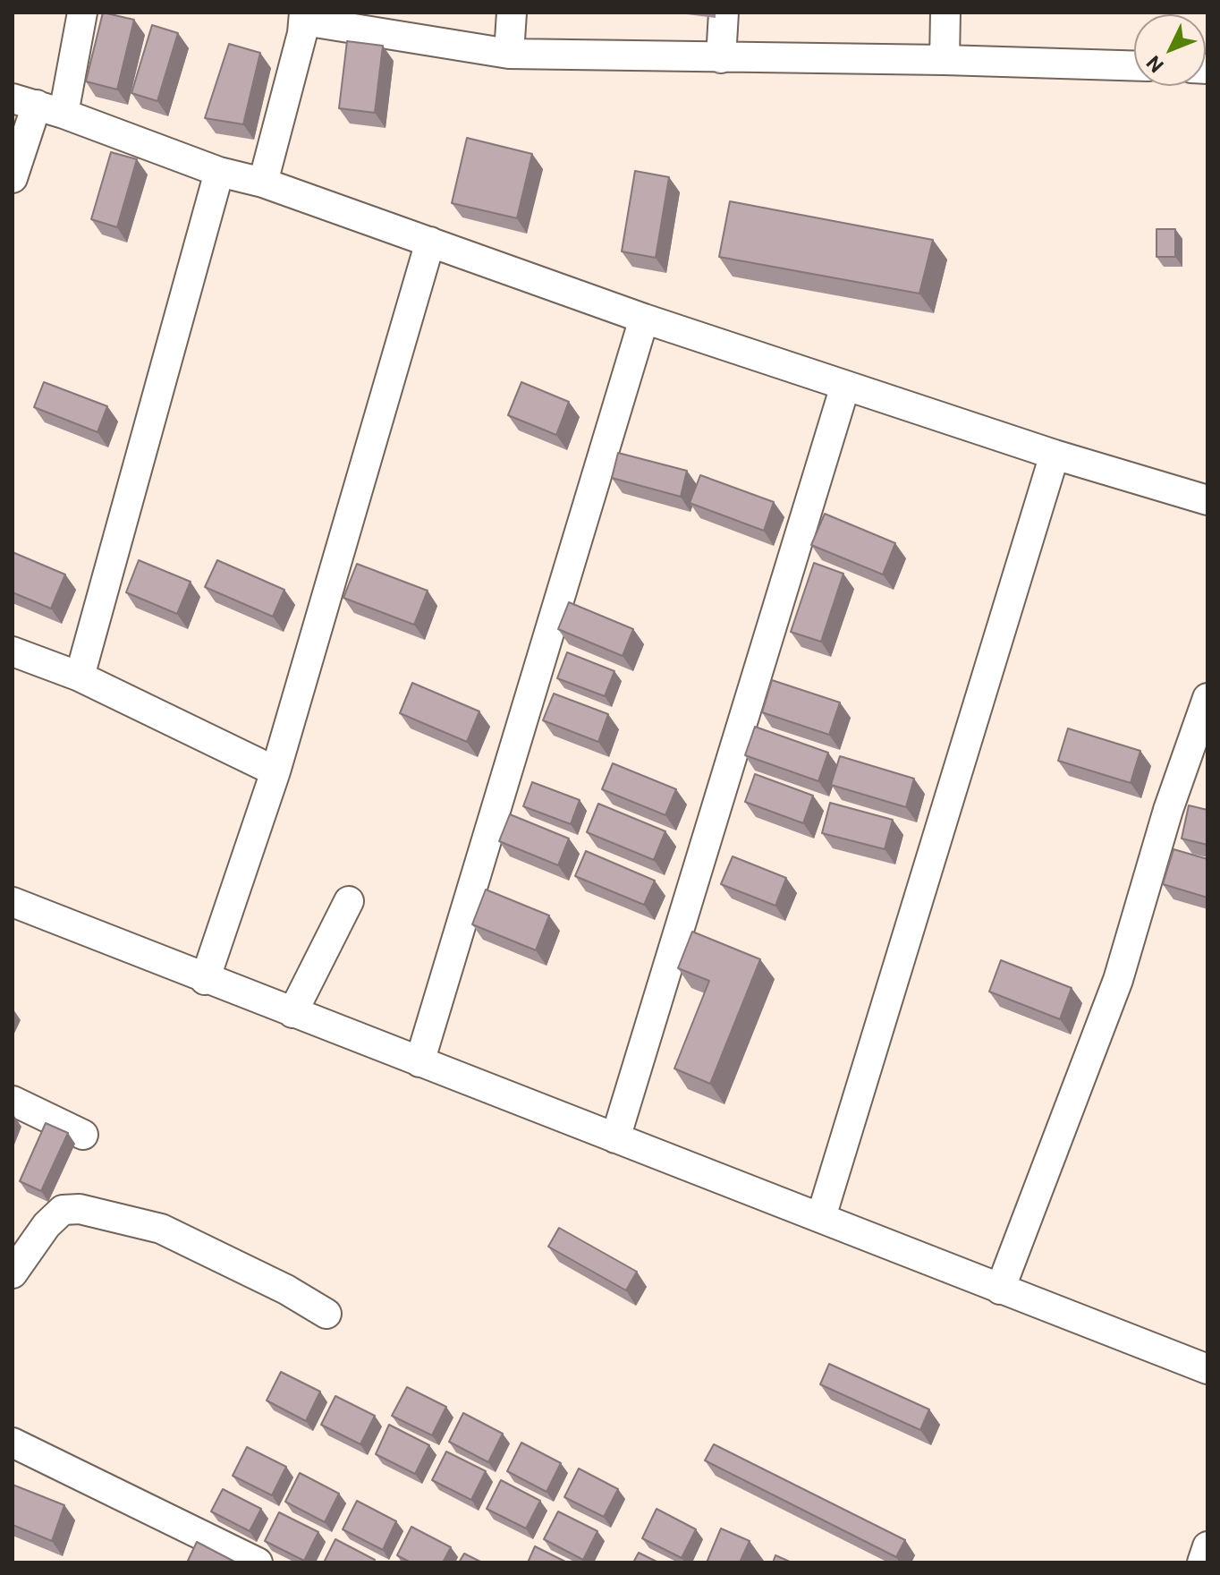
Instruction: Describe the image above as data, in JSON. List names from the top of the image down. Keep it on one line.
{"north":"bottom left"}
